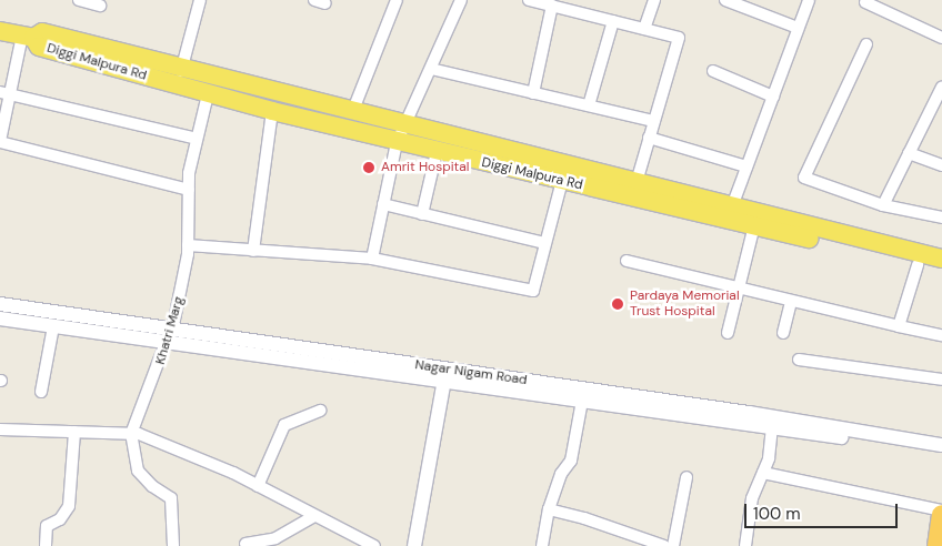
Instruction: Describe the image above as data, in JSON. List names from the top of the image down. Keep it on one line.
{"streets":{"main road":["Diggi Malpura Rd"],"street":["Khatri Marg","Nagar Nigam Road"]},"crossings":[["Diggi Malpura Rd","Khatri Marg"],["Khatri Marg","Nagar Nigam Road"]],"places":["Amrit Hospital","Pardaya Memorial Trust Hospital"],"scale_bar":"100 m"}
